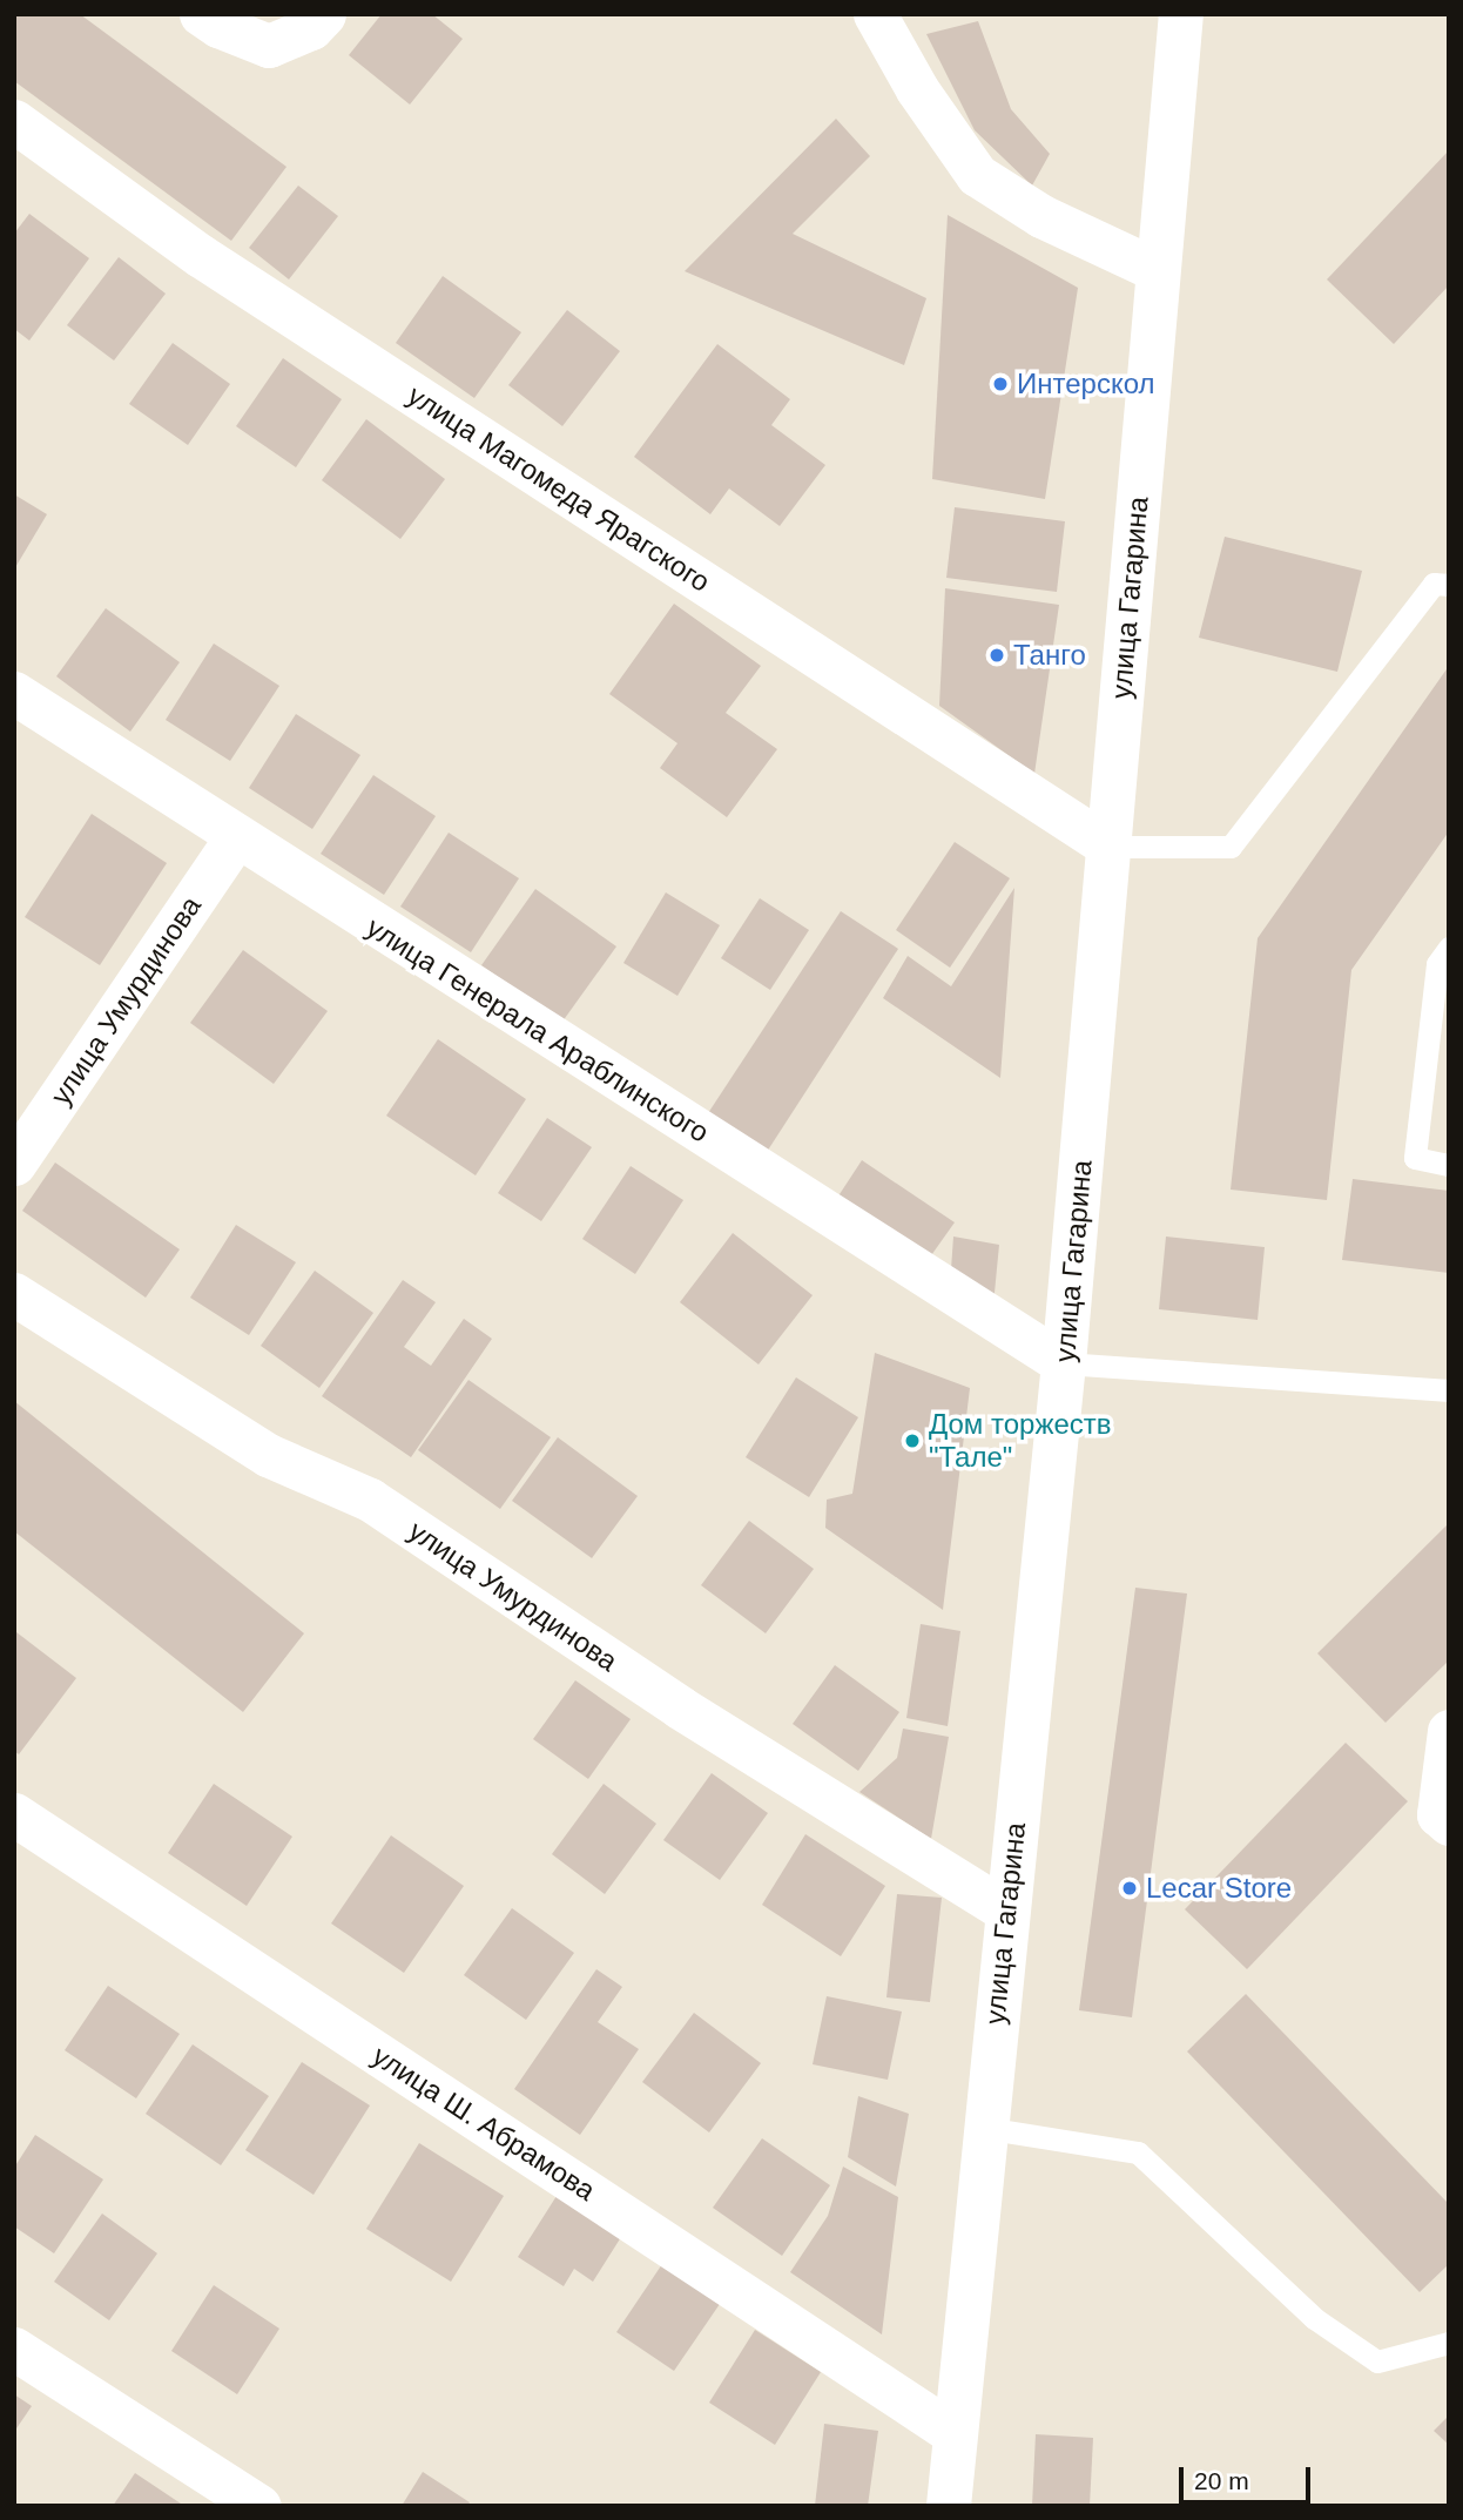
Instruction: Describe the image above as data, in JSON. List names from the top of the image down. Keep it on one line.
{"streets":{"main road":["улица Гагарина"],"street":["улица Магомеда Ярагского","улица Умурдинова","улица Генерала Араблинского","улица Ш. Абрамова"]},"crossings":[["улица Магомеда Ярагского","улица Гагарина"],["улица Гагарина","улица Умурдинова"],["улица Гагарина","улица Генерала Араблинского"],["улица Гагарина","улица Ш. Абрамова"],["улица Умурдинова","улица Генерала Араблинского"]],"places":["Интерскол","Танго","Дом торжеств \"Тале\"","Lecar Store"],"scale_bar":"20 m"}
